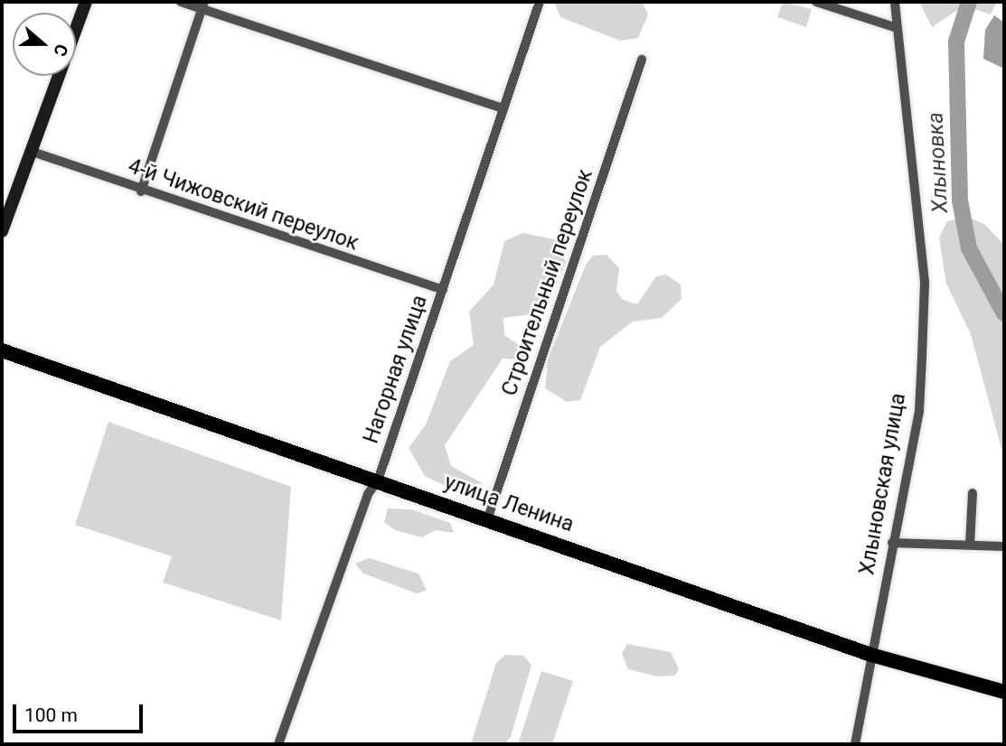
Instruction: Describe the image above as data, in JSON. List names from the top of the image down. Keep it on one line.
{"streets":{"main road":["улица Ленина"],"street":["4-й Чижовский переулок","Строительный переулок","Нагорная улица","Хлыновская улица"]},"crossings":[["4-й Чижовский переулок","Нагорная улица"],["Строительный переулок","улица Ленина"],["Нагорная улица","улица Ленина"],["Хлыновская улица","улица Ленина"]],"water":["Хлыновка"],"scale_bar":"100 m","north":"right"}
